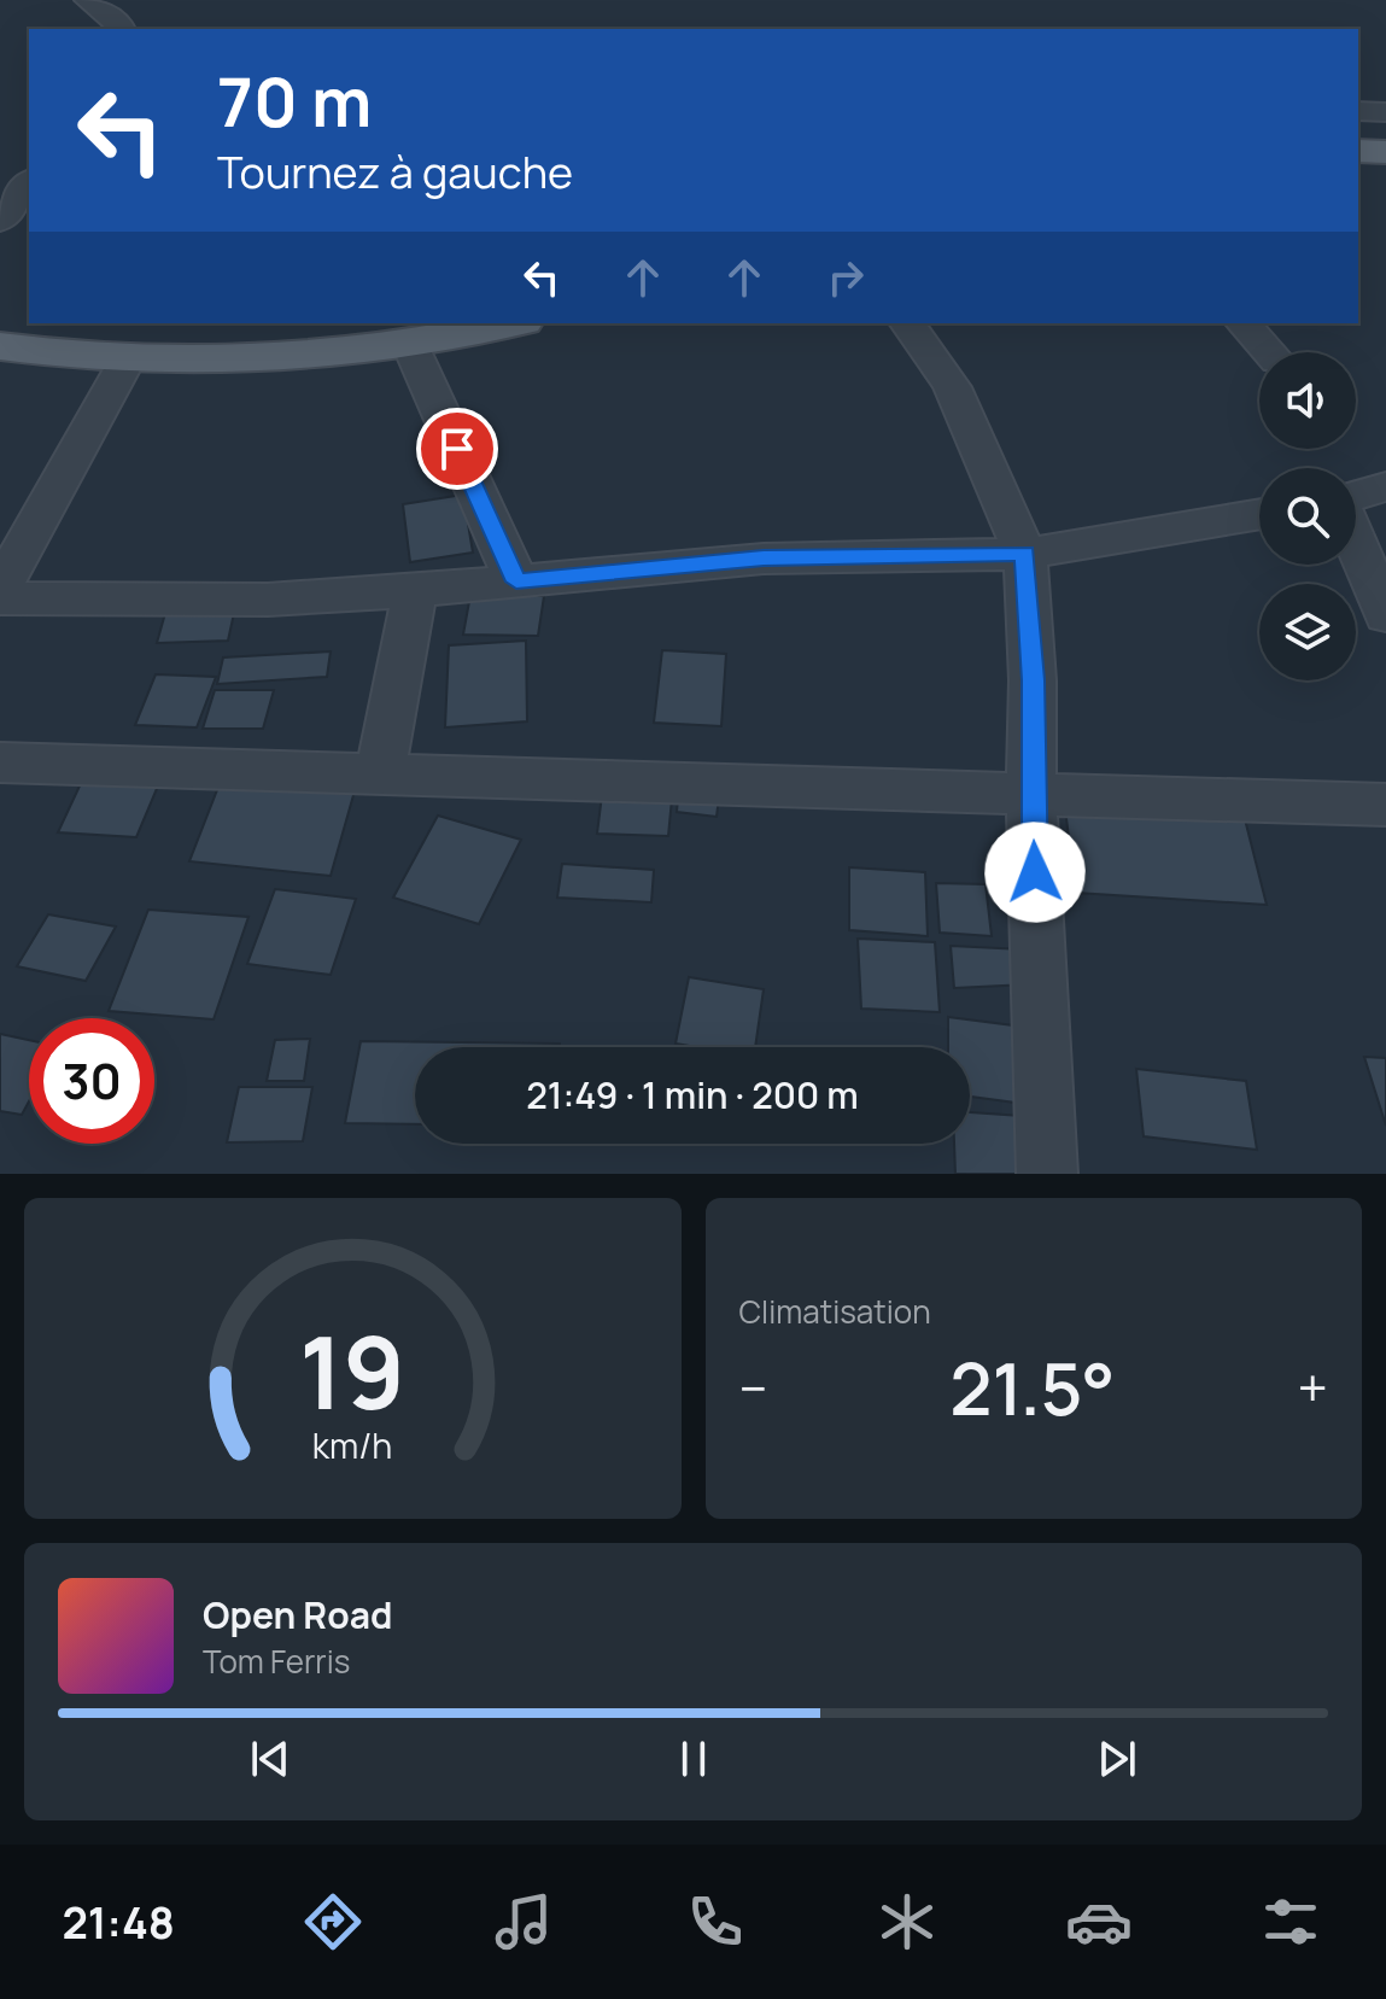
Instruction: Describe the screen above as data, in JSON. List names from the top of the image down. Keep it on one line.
{"page":{"turn":["70 m","Tournez à gauche"],"limit":"30","trip":"21:49 · 1 min · 200 m","tile":"Climatisation","heat":["−","21.5°","+"],"song":["Open Road","Tom Ferris"],"tabs":"21:48","gauge":["19","km/h"]}}
